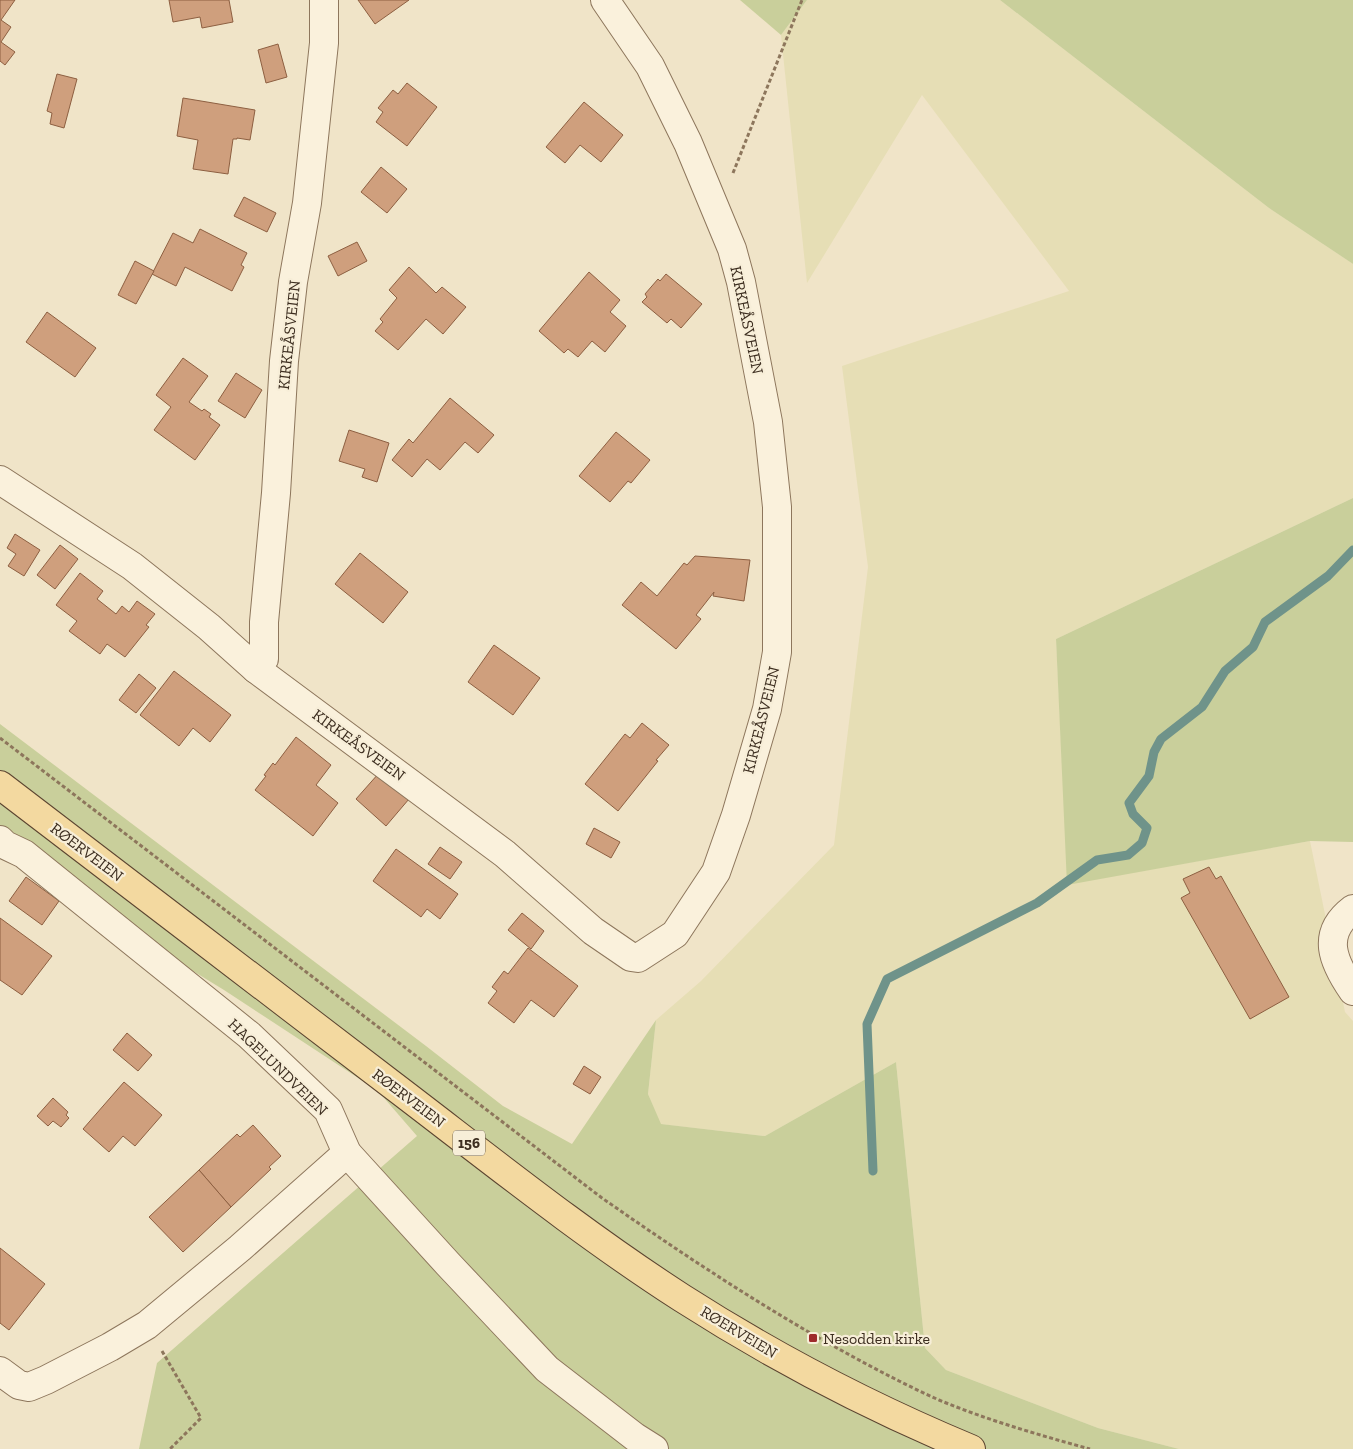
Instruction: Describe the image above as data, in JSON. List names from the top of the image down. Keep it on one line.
{"streets":{"main road":["RØERVEIEN","156"],"street":["KIRKEÅSVEIEN","HAGELUNDVEIEN"]},"places":{"transit":["Nesodden kirke"]}}
